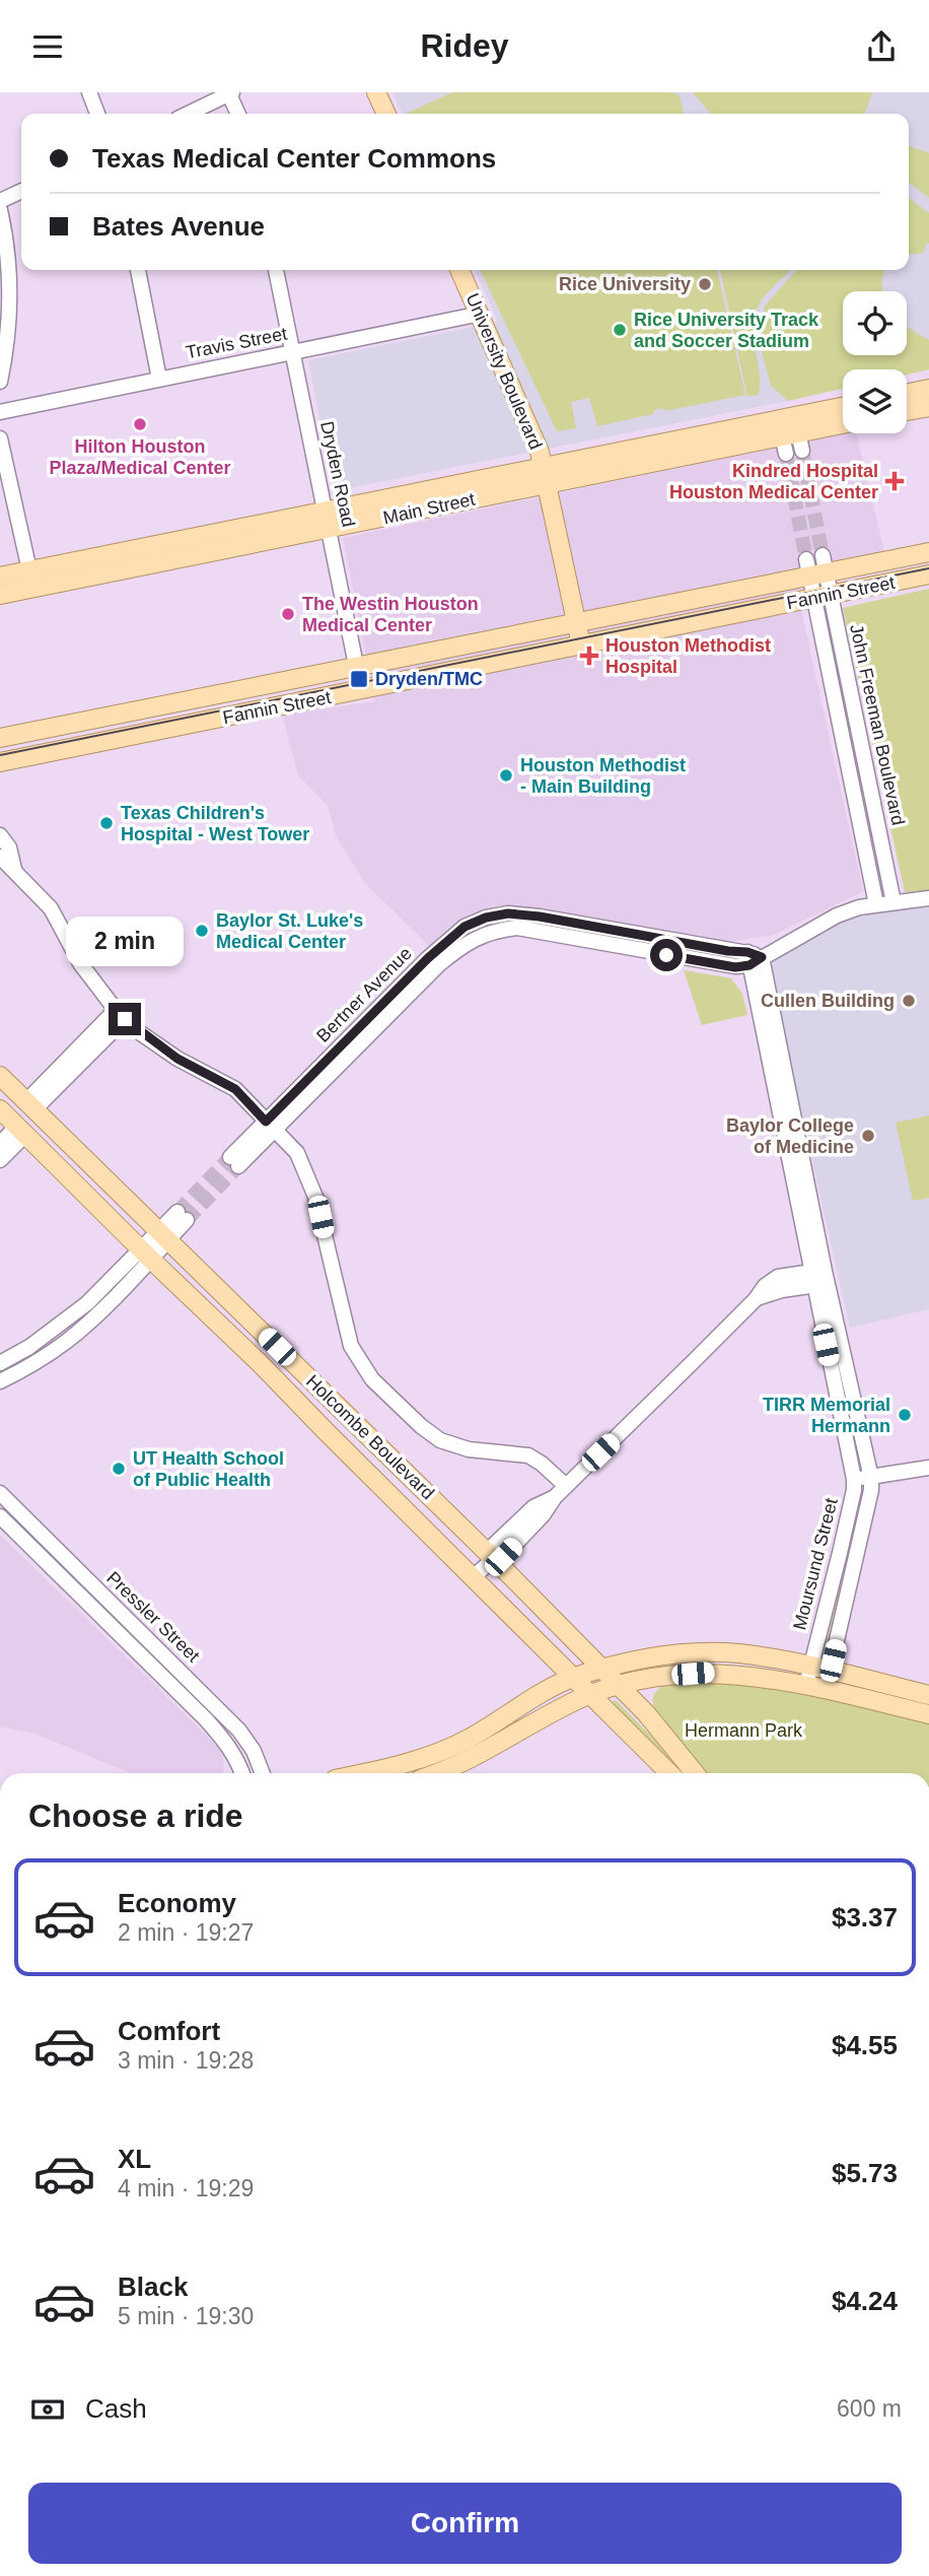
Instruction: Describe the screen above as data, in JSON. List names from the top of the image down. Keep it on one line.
{"streets":{"main road":["University Boulevard","Main Street","Fannin Street","Holcombe Boulevard"],"street":["Travis Street","Dryden Road","John Freeman Boulevard","Bertner Avenue","Moursund Street","Pressler Street"]},"crossings":[["Travis Street","University Boulevard"],["Travis Street","Dryden Road"],["University Boulevard","Main Street"],["University Boulevard","Fannin Street"],["Dryden Road","Main Street"],["Dryden Road","Fannin Street"],["Fannin Street","John Freeman Boulevard"],["Bertner Avenue","Moursund Street"]],"parks":["Hermann Park"],"places":{"other":["Rice University","Rice University Track and Soccer Stadium","Hilton Houston Plaza/Medical Center","The Westin Houston Medical Center","Houston Methodist - Main Building","Texas Children's Hospital - West Tower","Baylor St. Luke's Medical Center","Cullen Building","Baylor College of Medicine","TIRR Memorial Hermann","UT Health School of Public Health"],"health":["Kindred Hospital Houston Medical Center","Houston Methodist Hospital"],"transit":["Dryden/TMC"]},"page":{"header":"Ridey","banner":["Texas Medical Center Commons","Bates Avenue"],"bubble":"2 min","heading":"Choose a ride","list":[{"name":"Economy","note":"2 min · 19:27","value":"$3.37"},{"name":"Comfort","note":"3 min · 19:28","value":"$4.55"},{"name":"XL","note":"4 min · 19:29","value":"$5.73"},{"name":"Black","note":"5 min · 19:30","value":"$4.24"}],"pay":["Cash","600 m"],"buttons":"Confirm"}}
